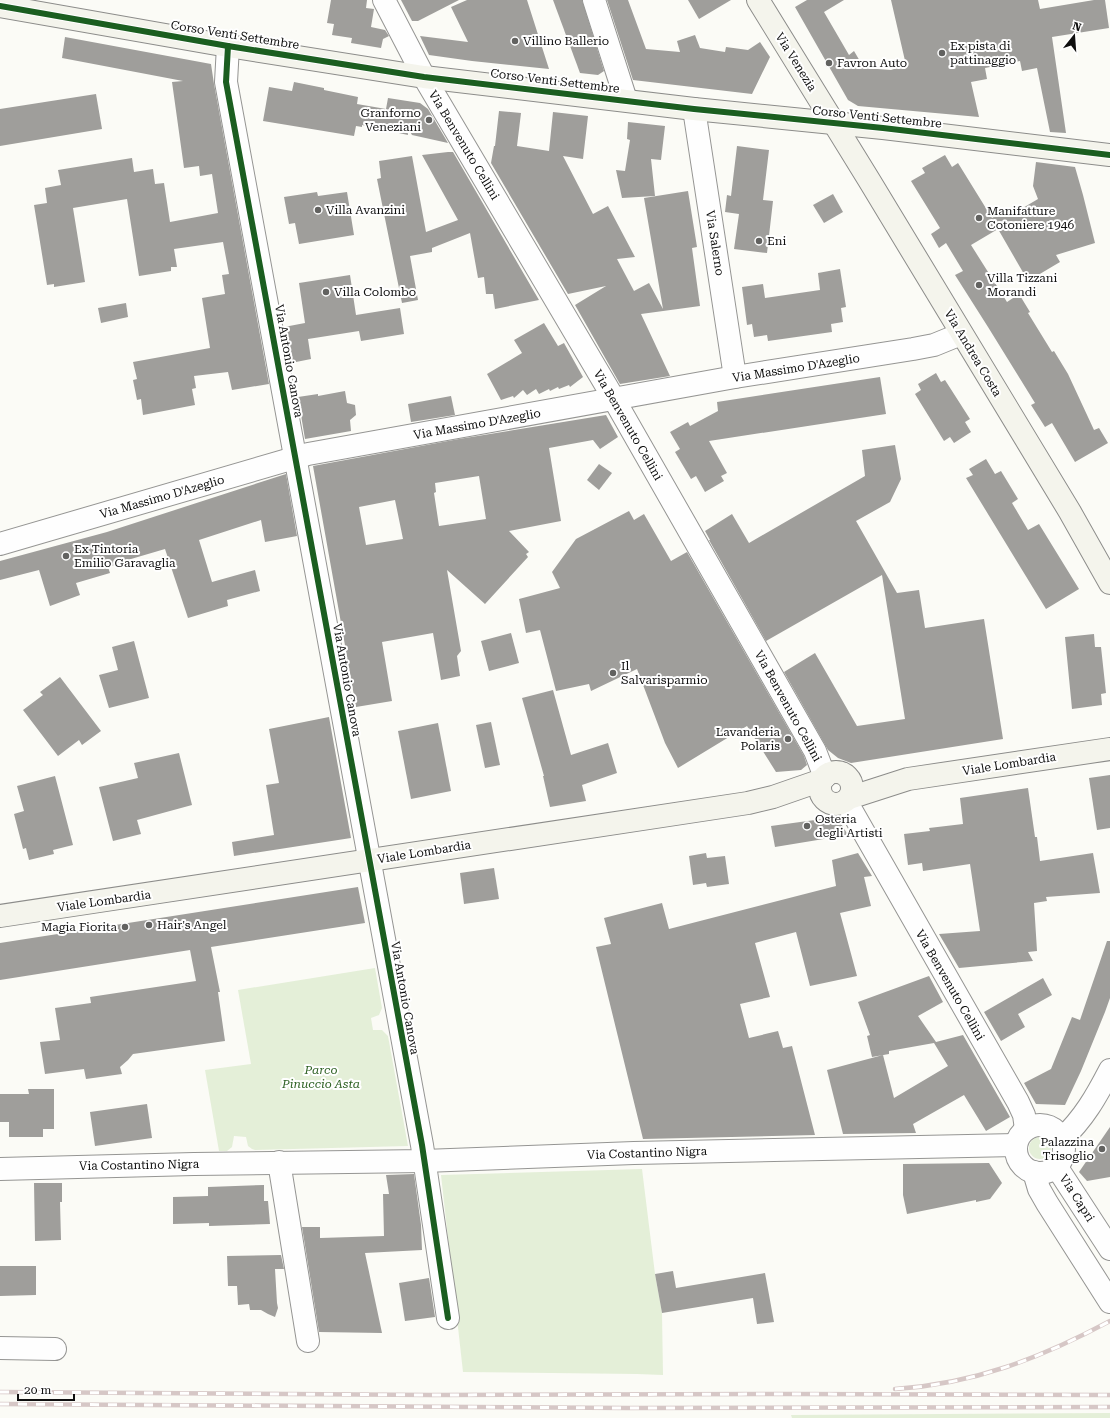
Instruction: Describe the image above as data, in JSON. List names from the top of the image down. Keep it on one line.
{"streets":{"street":["Corso Venti Settembre","Via Venezia","Via Benvenuto Cellini","Via Salerno","Via Andrea Costa","Via Antonio Canova","Via Massimo D'Azeglio","Viale Lombardia","Via Costantino Nigra","Via Capri"]},"crossings":[["Corso Venti Settembre","Via Venezia"],["Corso Venti Settembre","Via Benvenuto Cellini"],["Corso Venti Settembre","Via Salerno"],["Corso Venti Settembre","Via Andrea Costa"],["Corso Venti Settembre","Via Antonio Canova"],["Via Venezia","Via Andrea Costa"],["Via Benvenuto Cellini","Via Massimo D'Azeglio"],["Via Benvenuto Cellini","Viale Lombardia"],["Via Benvenuto Cellini","Via Costantino Nigra"],["Via Benvenuto Cellini","Via Capri"],["Via Salerno","Via Massimo D'Azeglio"],["Via Andrea Costa","Via Massimo D'Azeglio"],["Via Antonio Canova","Via Massimo D'Azeglio"],["Via Antonio Canova","Viale Lombardia"],["Via Antonio Canova","Via Costantino Nigra"],["Via Costantino Nigra","Via Capri"]],"parks":["Parco Pinuccio Asta"],"places":["Villino Ballerio","Ex pista di pattinaggio","Favron Auto","Granforno Veneziani","Villa Avanzini","Manifatture Cotoniere 1946","Eni","Villa Tizzani Morandi","Villa Colombo","Ex Tintoria Emilio Garavaglia","Il Salvarisparmio","Lavanderia Polaris","Osteria degli Artisti","Hair's Angel","Magia Fiorita","Palazzina Trisoglio"],"scale_bar":"20 m","north":"top"}
